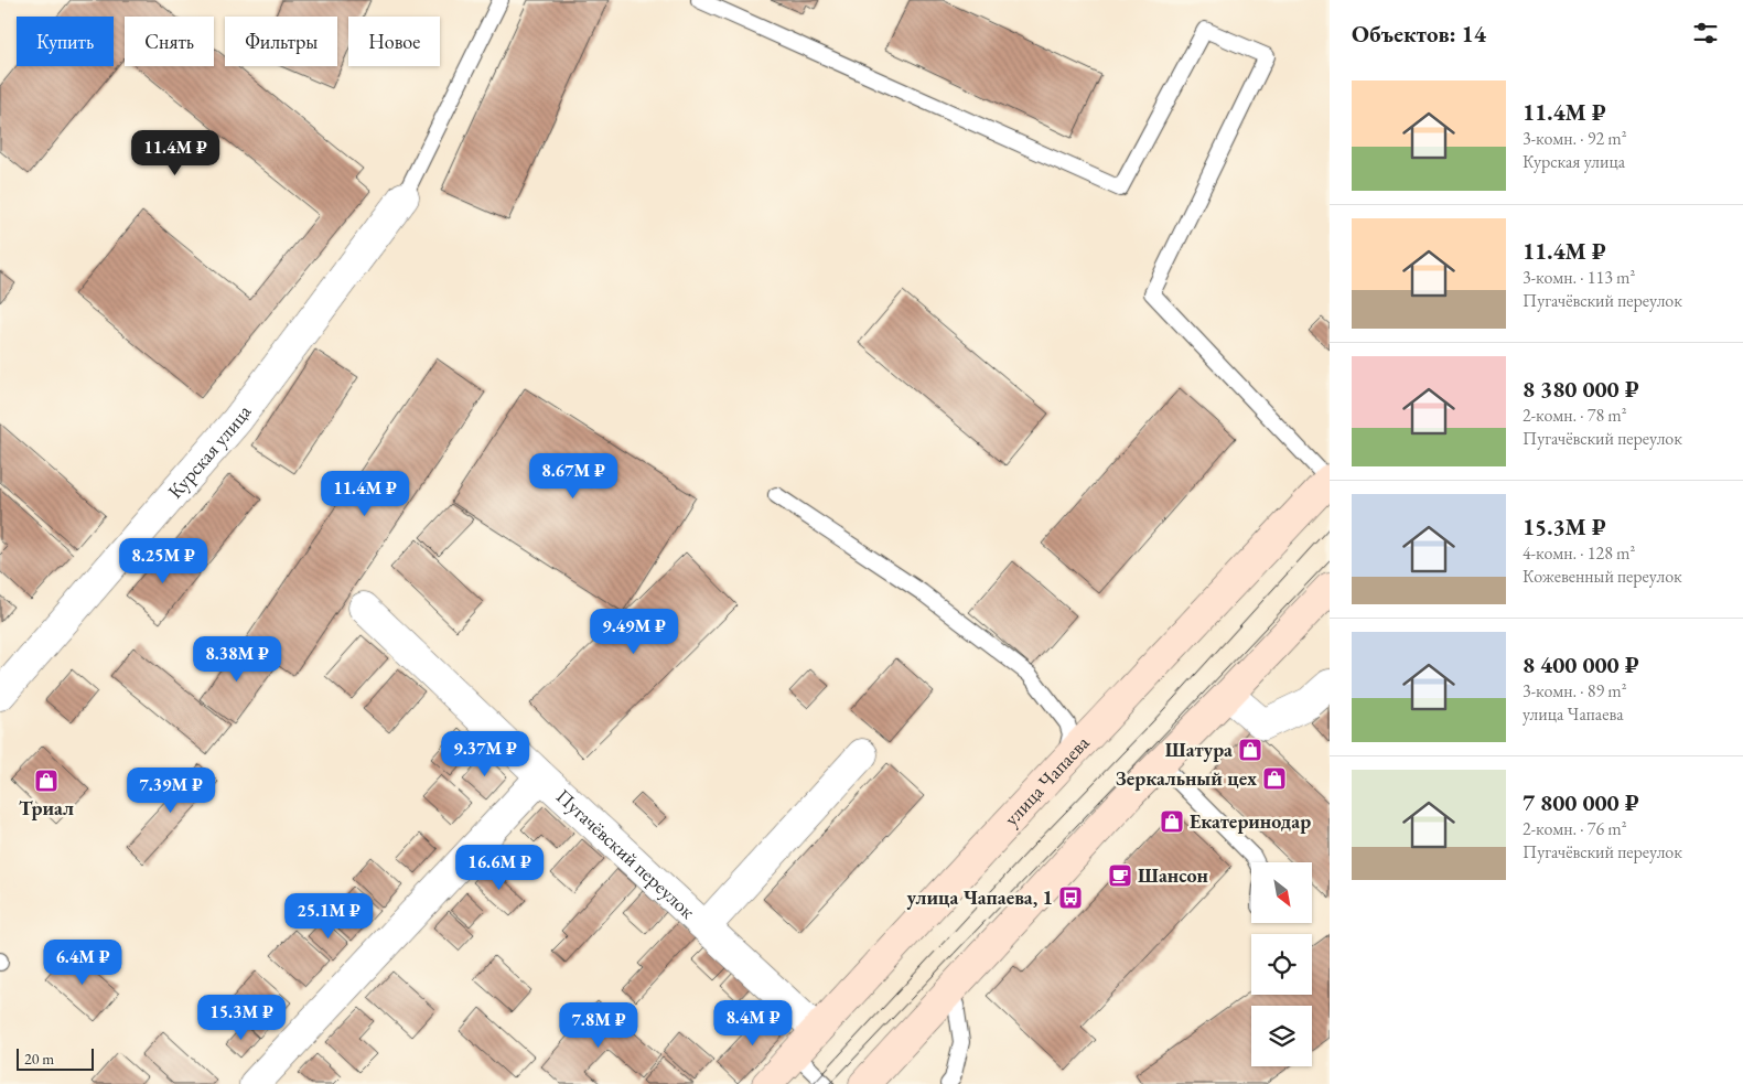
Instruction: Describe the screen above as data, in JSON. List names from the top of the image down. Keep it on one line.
{"streets":{"main road":["улица Чапаева"],"street":["Курская улица","Пугачёвский переулок"]},"crossings":[["улица Чапаева","Пугачёвский переулок"]],"places":{"shop":["Шатура","Зеркальный цех","Триал","Екатеринодар"],"cafe":["Шансон"],"bus stop":["улица Чапаева, 1"]},"scale_bar":"20 m","north":"bottom right","page":{"heading":"Объектов: 14","chip":["Купить","Снять","Фильтры","Новое"],"list":[{"name":"11.4M ₽","note":"3-комн. · 92 m² · Курская улица"},{"name":"11.4M ₽","note":"3-комн. · 113 m² · Пугачёвский переулок"},{"name":"8 380 000 ₽","note":"2-комн. · 78 m² · Пугачёвский переулок"},{"name":"15.3M ₽","note":"4-комн. · 128 m² · Кожевенный переулок"},{"name":"8 400 000 ₽","note":"3-комн. · 89 m² · улица Чапаева"},{"name":"7 800 000 ₽","note":"2-комн. · 76 m² · Пугачёвский переулок"}],"price":["11.4M ₽","8.67M ₽","11.4M ₽","8.25M ₽","9.49M ₽","8.38M ₽","9.37M ₽","7.39M ₽","16.6M ₽","25.1M ₽","6.4M ₽","15.3M ₽","8.4M ₽","7.8M ₽"],"scale":"20 m"}}
